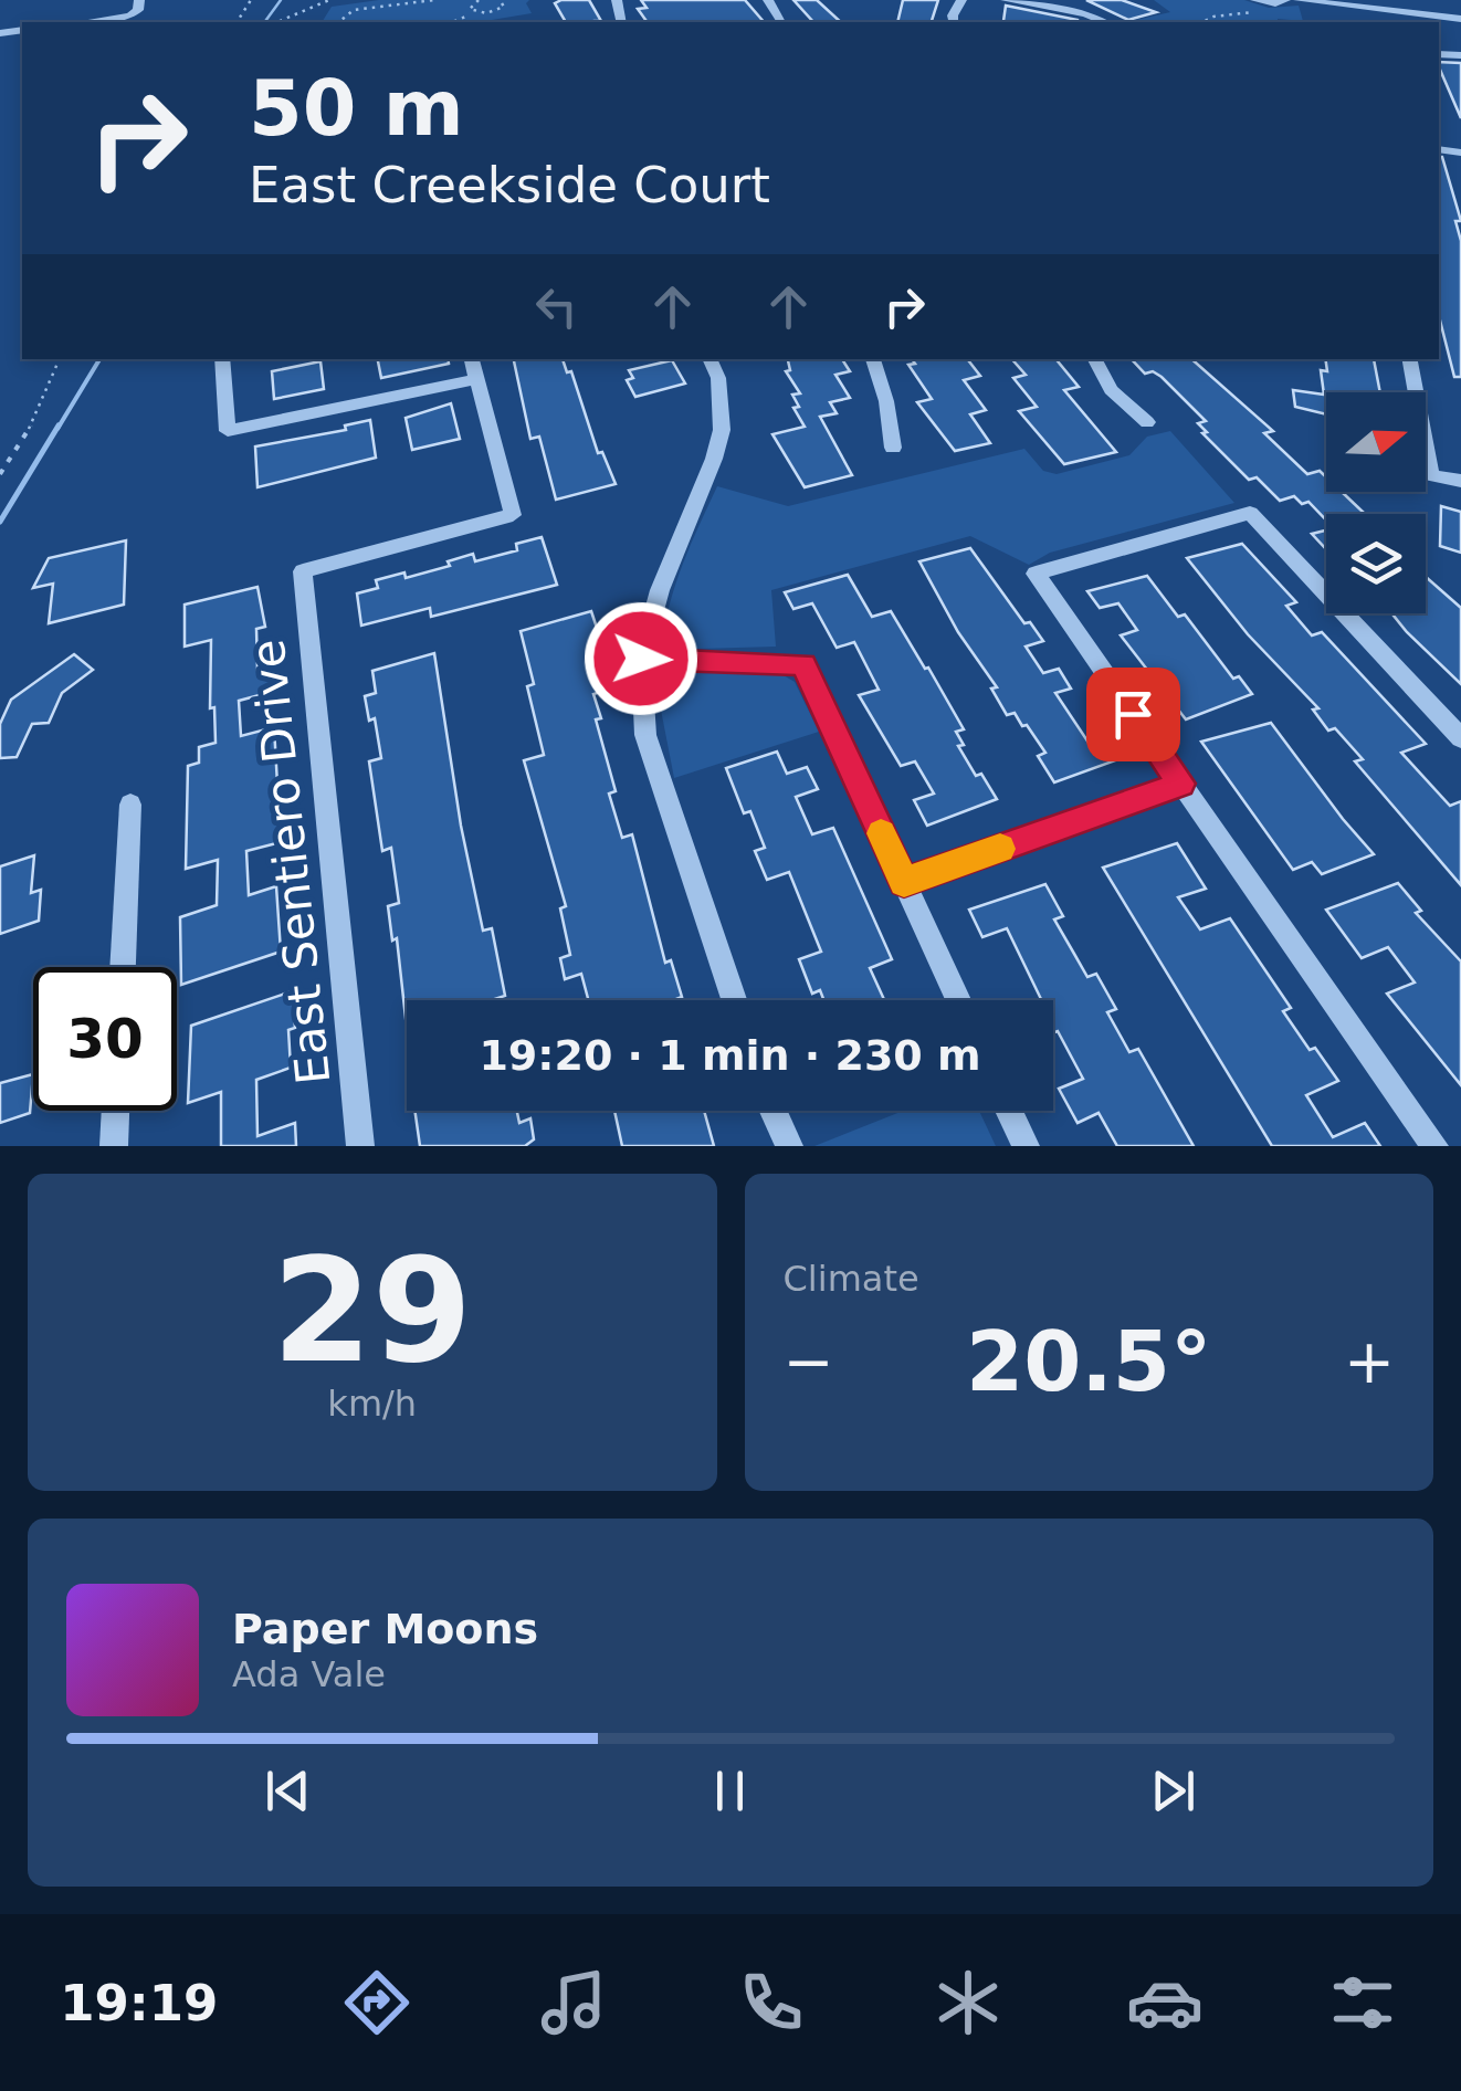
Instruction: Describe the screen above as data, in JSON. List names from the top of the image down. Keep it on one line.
{"streets":{"street":["East Sentiero Drive"]},"north":"right","page":{"turn":["50 m","East Creekside Court"],"limit":"30","trip":"19:20 · 1 min · 230 m","tile":[["29","km/h"],"Climate"],"heat":["−","20.5°","+"],"song":["Paper Moons","Ada Vale"],"tabs":"19:19"}}
